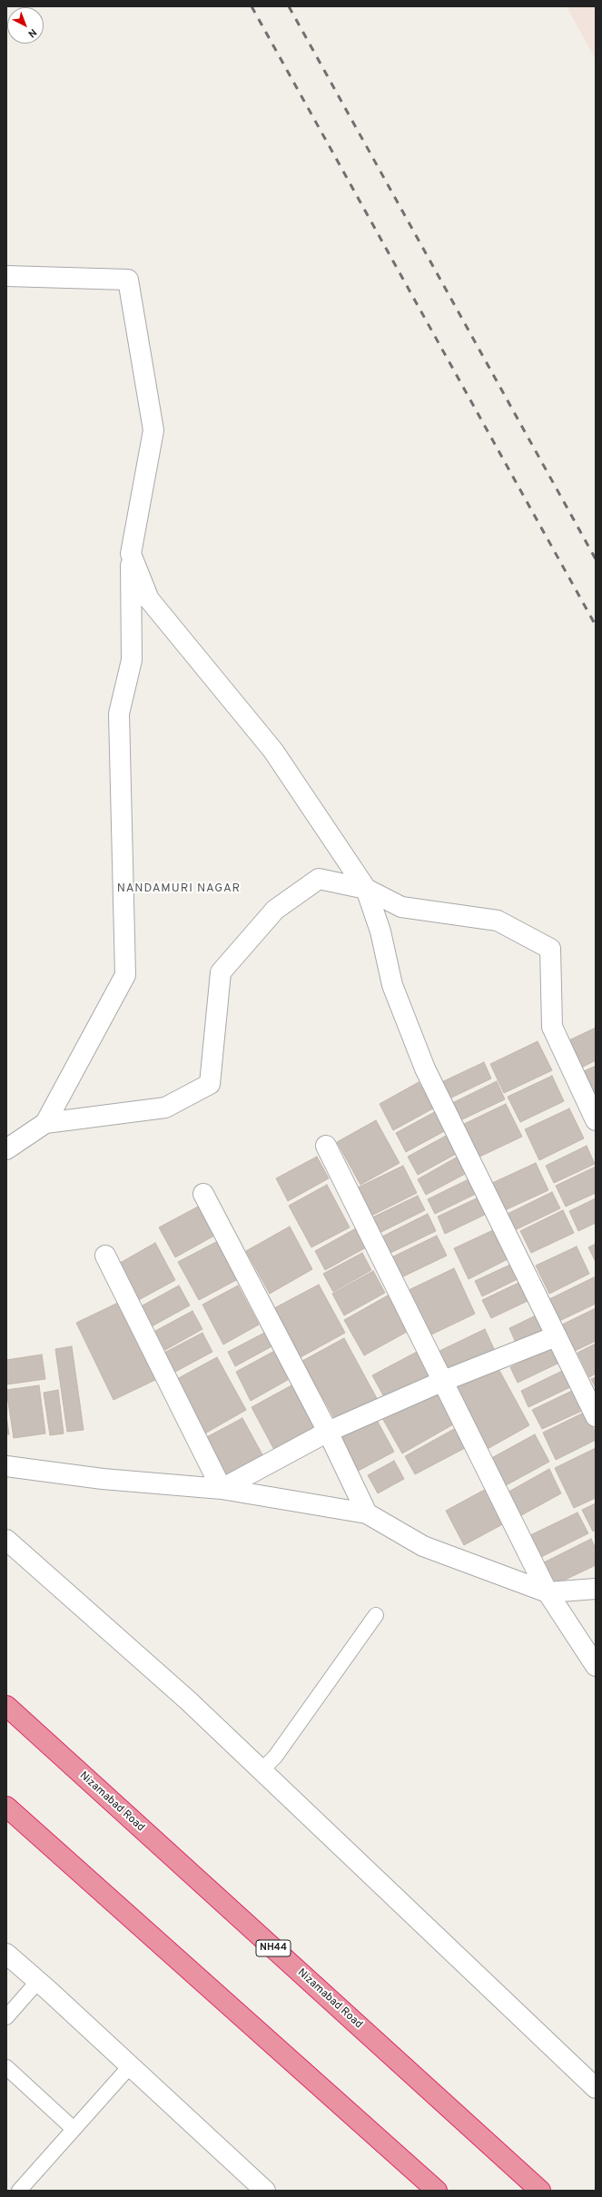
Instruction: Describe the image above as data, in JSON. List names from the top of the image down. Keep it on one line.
{"streets":{"highway":["Nizamabad Road","NH44"]},"districts":["NANDAMURI NAGAR"],"north":"bottom right"}
